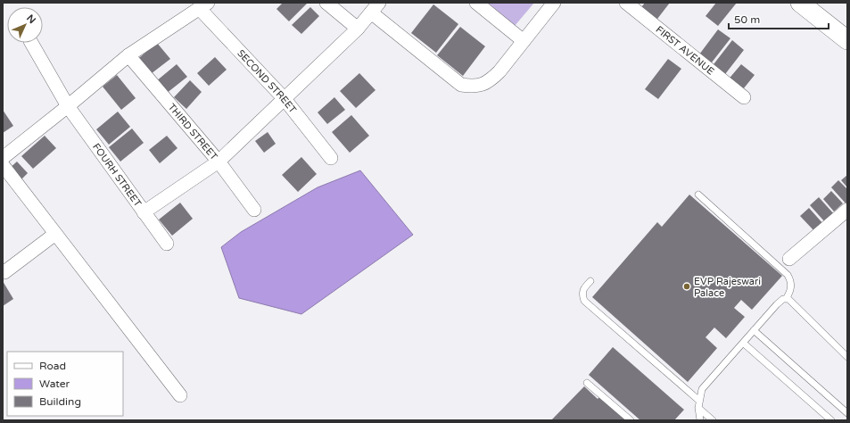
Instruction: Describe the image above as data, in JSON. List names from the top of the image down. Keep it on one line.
{"streets":{"street":["FIRST AVENUE","SECOND STREET","THIRD STREET","FOURH STREET"]},"places":["EVP Rajeswari Palace"],"legend":["Road","Water","Building"],"scale_bar":"50 m","north":"top right"}
